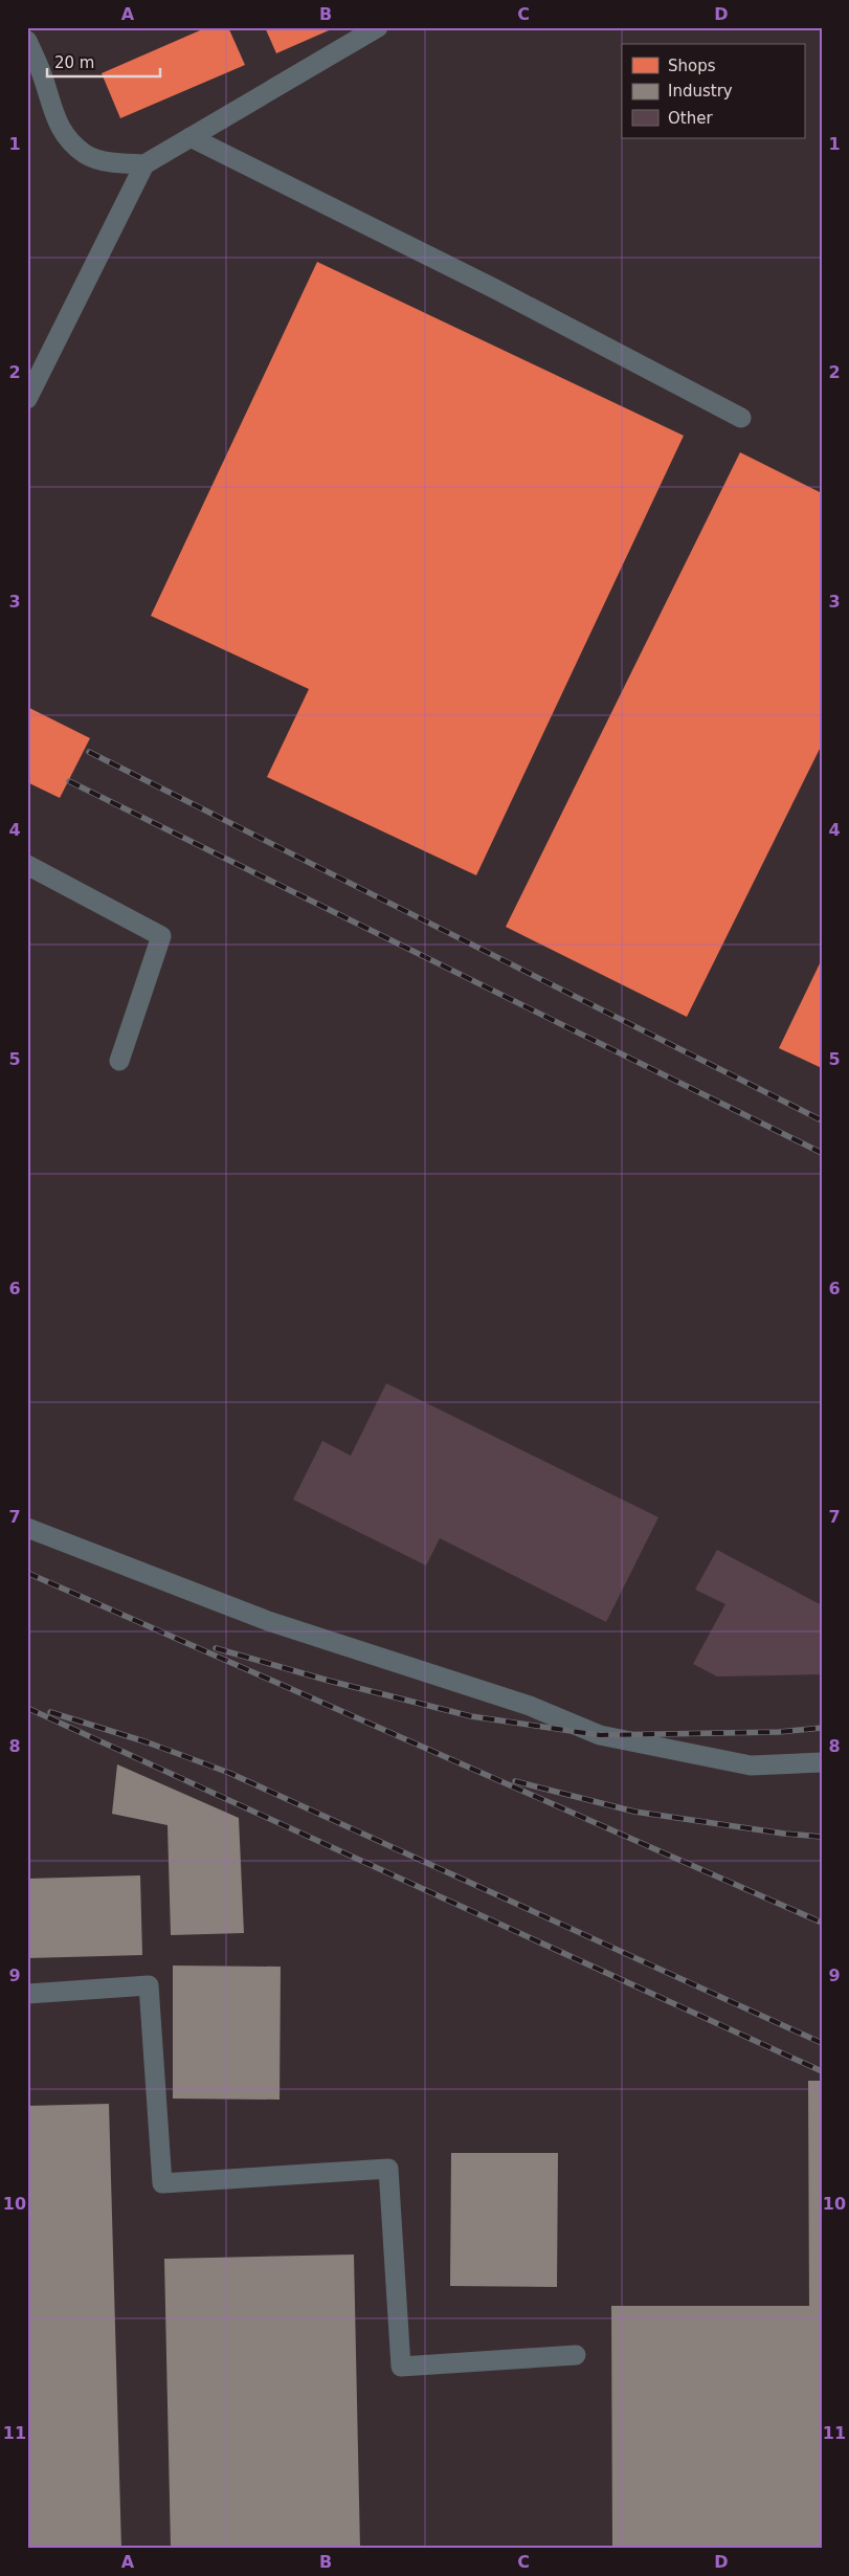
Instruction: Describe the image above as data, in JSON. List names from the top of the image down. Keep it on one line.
{"legend":["Shops","Industry","Other"],"scale_bar":"20 m","grid":{"columns":["A","B","C","D"],"rows":["1","2","3","4","5","6","7","8","9","10","11"]}}
